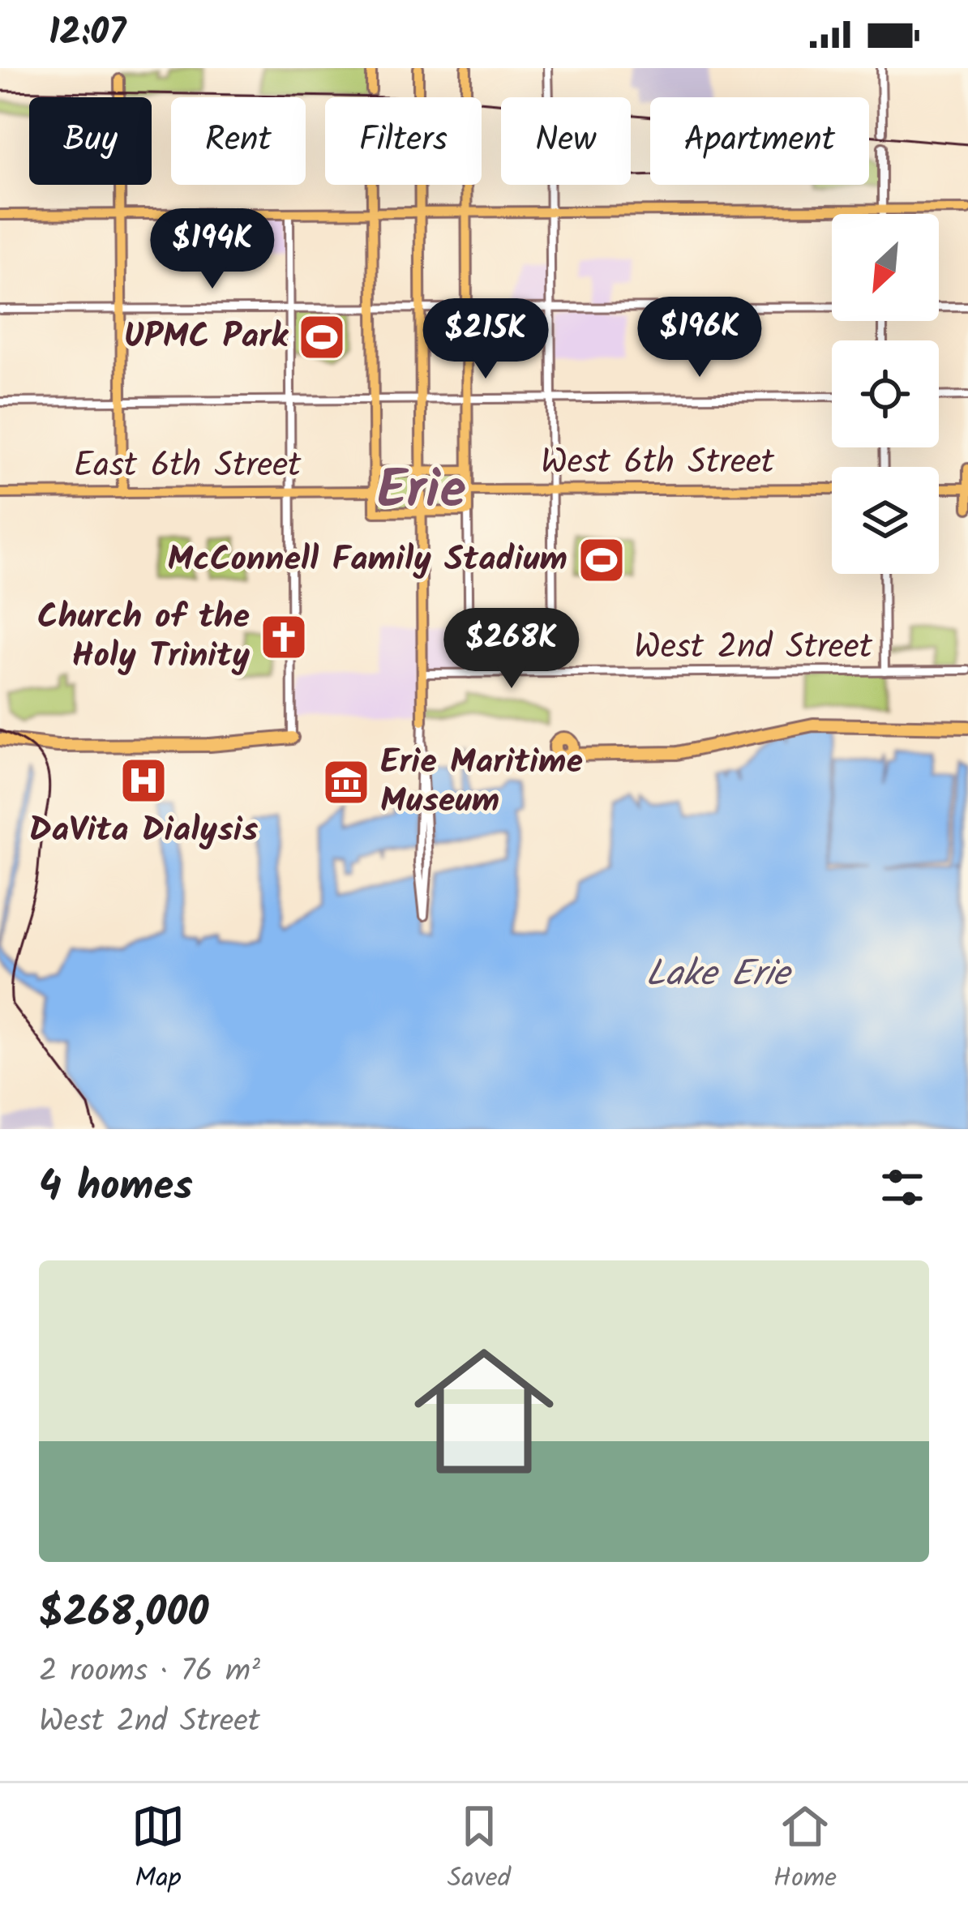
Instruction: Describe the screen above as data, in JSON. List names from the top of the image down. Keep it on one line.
{"streets":{"main road":["West 6th Street","East 6th Street"],"street":["West 2nd Street"]},"districts":["Erie"],"water":["Lake Erie"],"places":{"sports":["UPMC Park","McConnell Family Stadium"],"church":["Church of the Holy Trinity"],"hospital":["DaVita Dialysis"],"museum":["Erie Maritime Museum"]},"north":"bottom left","page":{"status":"12:07","chip":["Buy","Rent","Filters","New","Apartment"],"price":["$194K","$196K","$215K","$268K"],"heading":"4 homes","list":[{"name":"$268,000","note":"2 rooms · 76 m² · West 2nd Street"}],"tabs":["Map","Saved","Home"]}}
